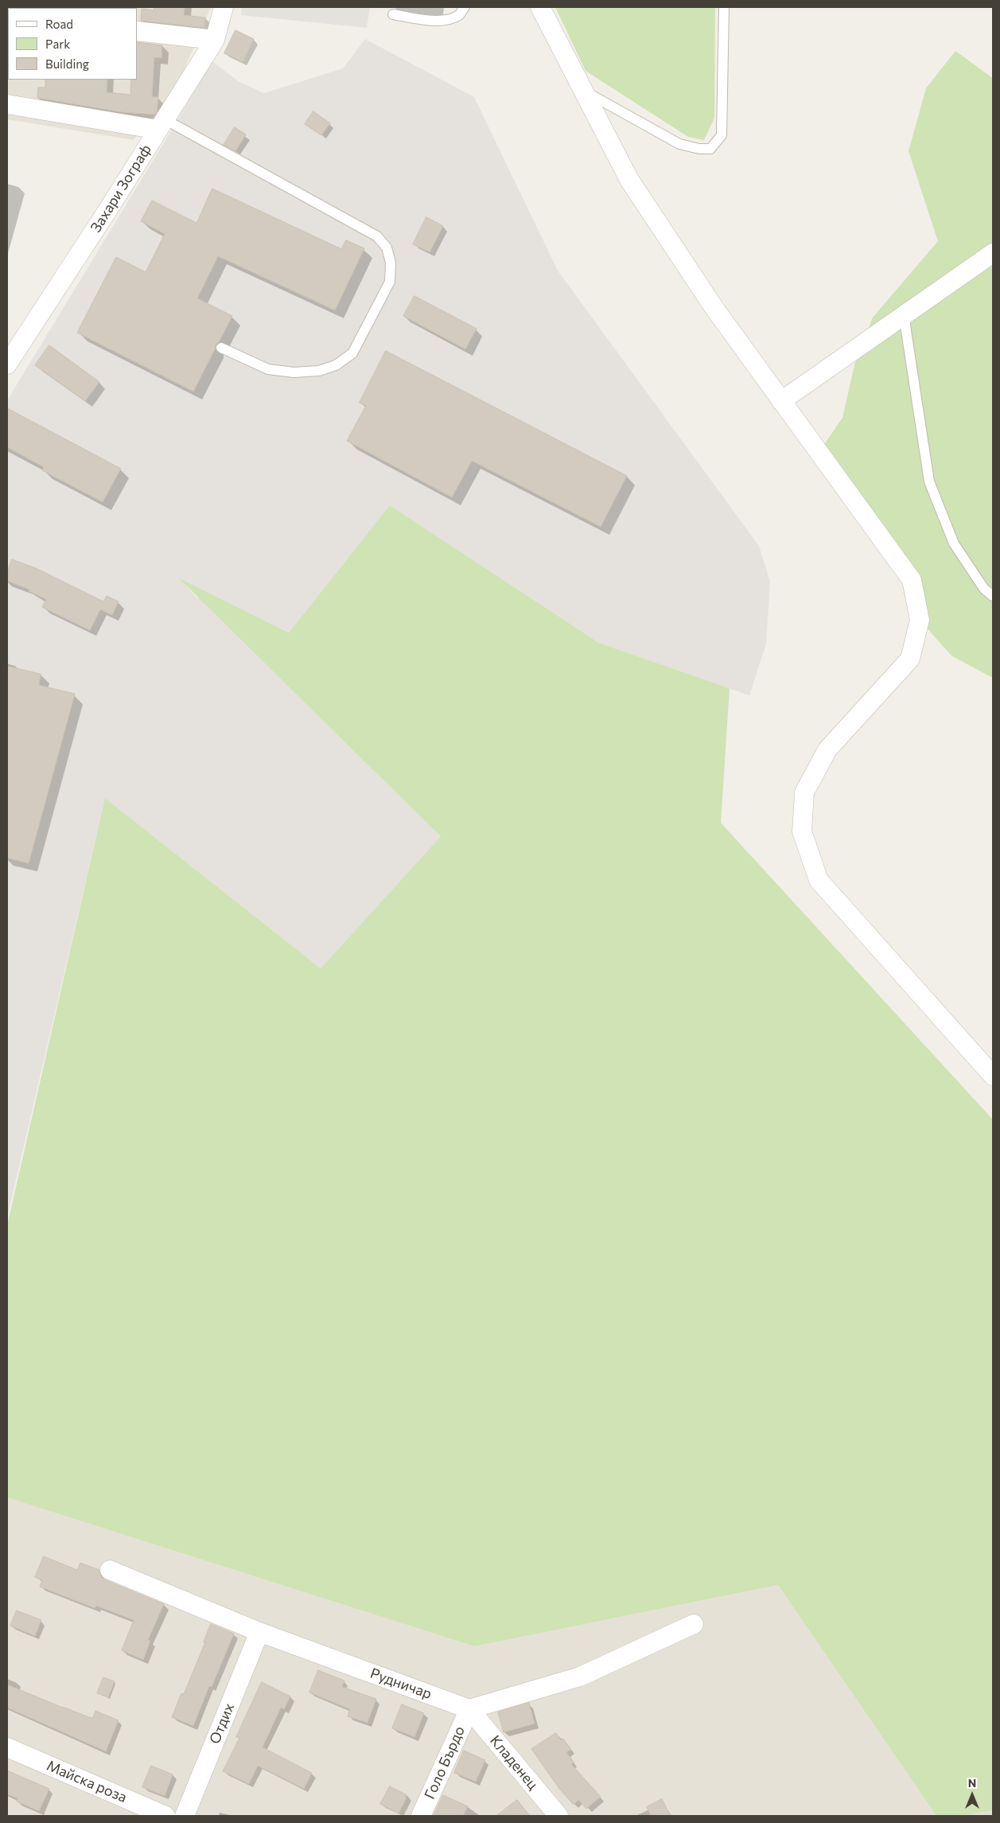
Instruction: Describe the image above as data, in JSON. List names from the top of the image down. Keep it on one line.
{"streets":{"street":["Захари Зограф","Рудничар","Отдих","Голо Бърдо","Кладенец","Майска роза"]},"crossings":[["Рудничар","Отдих"],["Рудничар","Голо Бърдо"],["Рудничар","Кладенец"],["Голо Бърдо","Кладенец"]],"legend":["Road","Park","Building"],"north":"top"}
